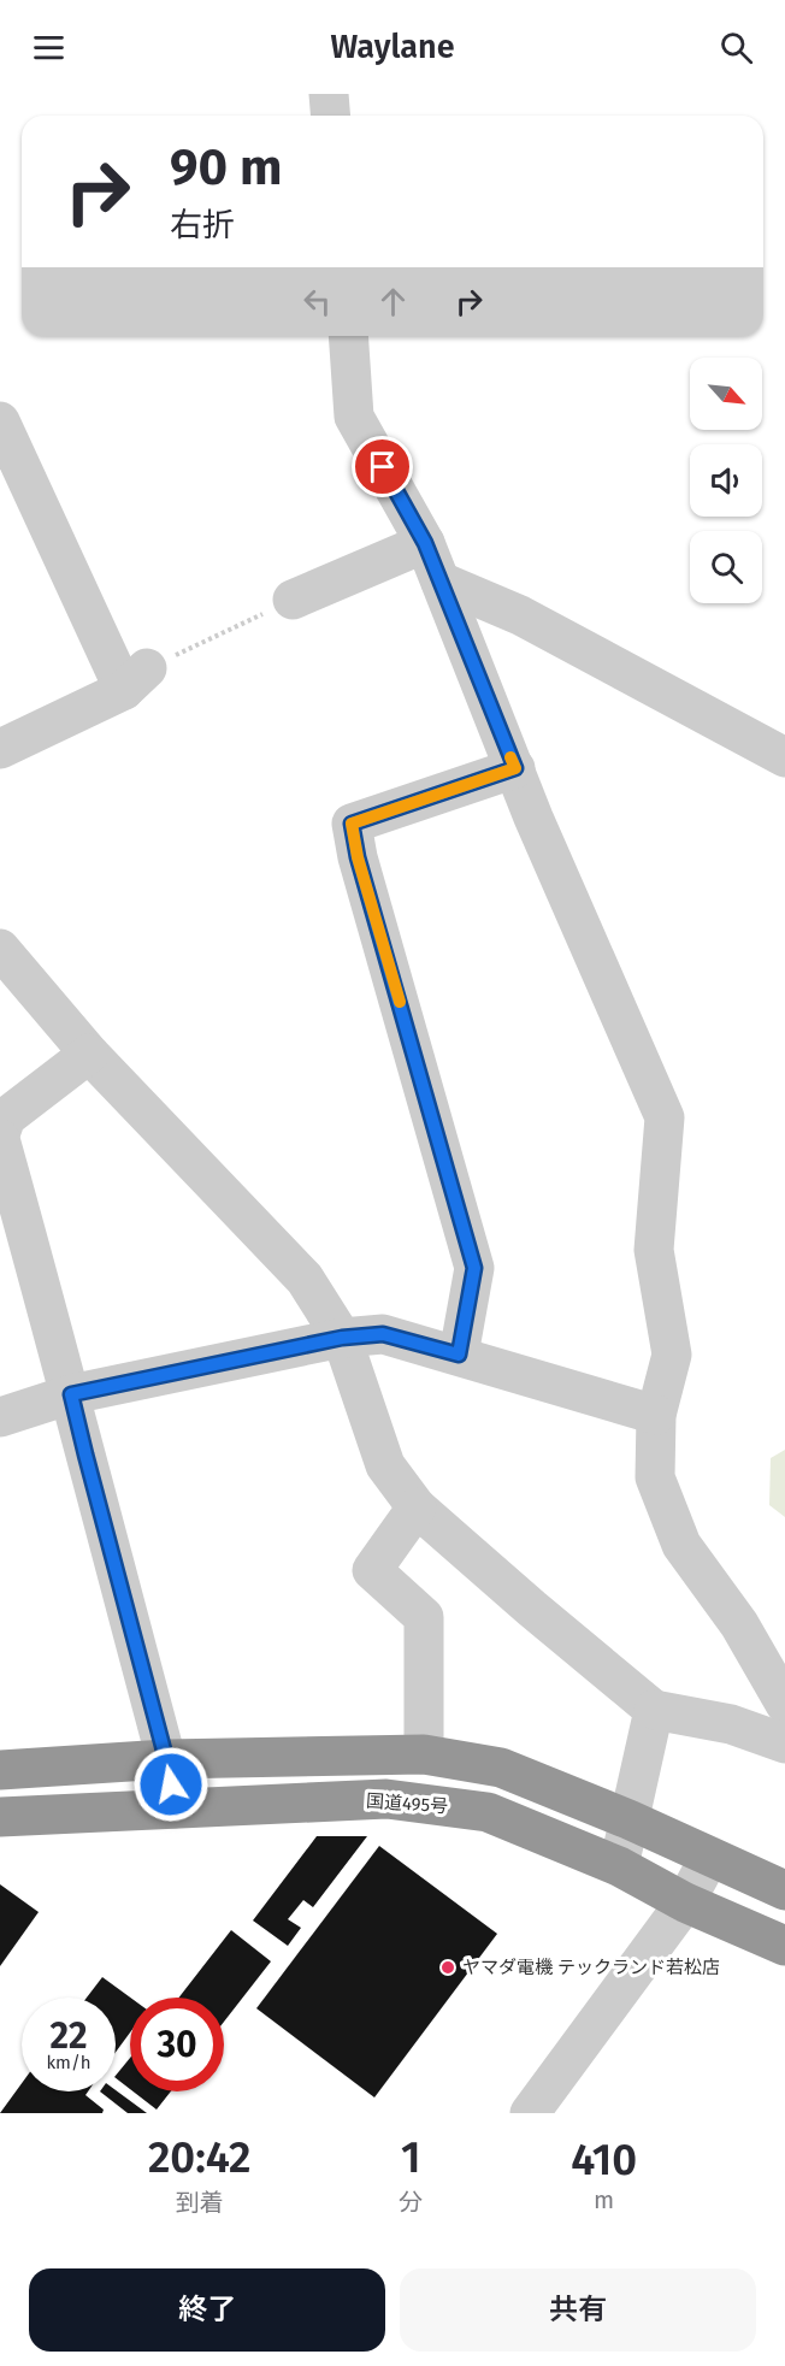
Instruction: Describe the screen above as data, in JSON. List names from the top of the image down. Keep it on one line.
{"streets":{"highway":["国道495号"]},"places":["ヤマダ電機 テックランド若松店"],"north":"bottom right","page":{"header":"Waylane","turn":["90 m","右折"],"speed":"22 km/h","limit":"30","eta":["20:42","到着","1","分","410","m"],"buttons":["終了","共有"]}}
